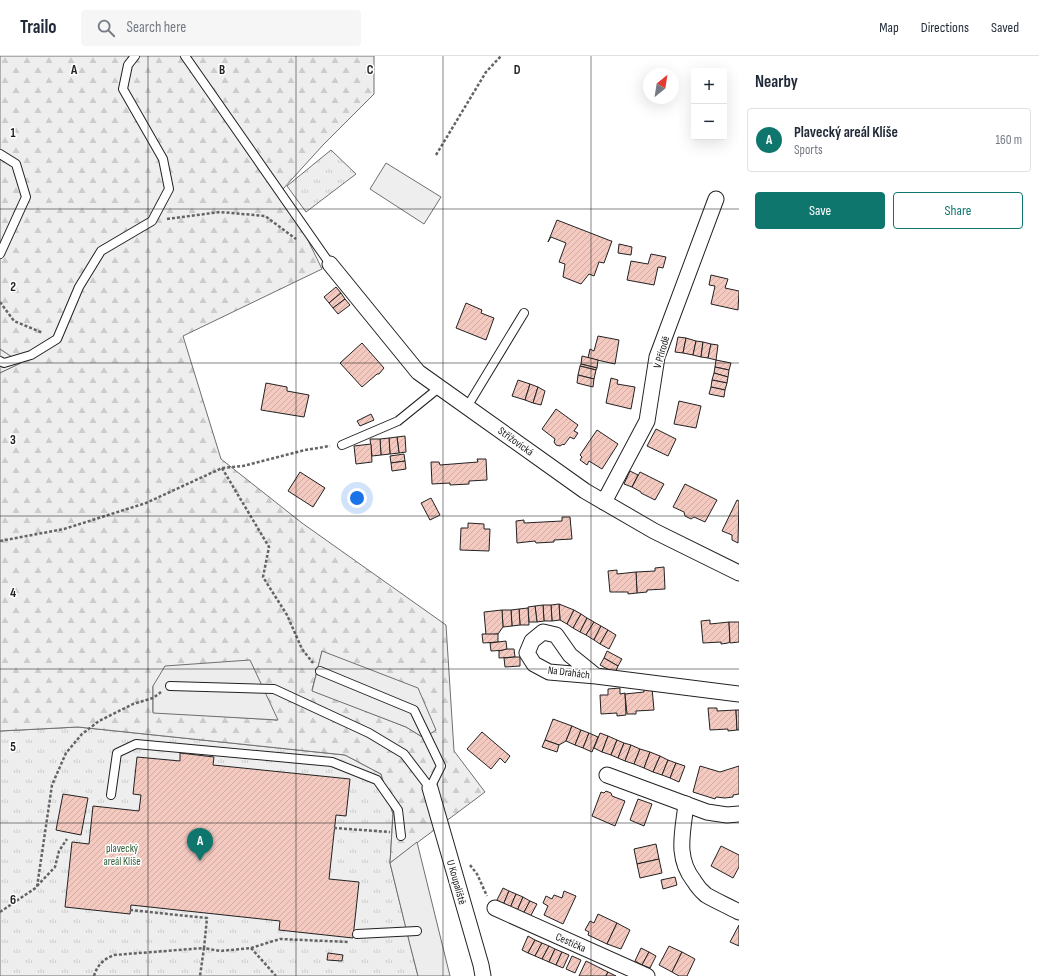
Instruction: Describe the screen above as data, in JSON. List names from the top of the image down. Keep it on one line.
{"streets":{"street":["V Přírodě","Střížovická","Na Drahách","U Koupaliště","Cestička"]},"crossings":[["V Přírodě","Střížovická"]],"parks":["plavecký areál Klíše"],"north":"top right","page":{"header":"Trailo","search":"Search here","nav":["Map","Directions","Saved"],"heading":"Nearby","map_buttons":["+","−"],"list":[{"mark":"A","name":"Plavecký areál Klíše","note":"Sports","value":"160 m"}],"buttons":["Save","Share"],"pins":"A"},"grid":{"columns":["A","B","C","D"],"rows":["1","2","3","4","5","6"]}}
